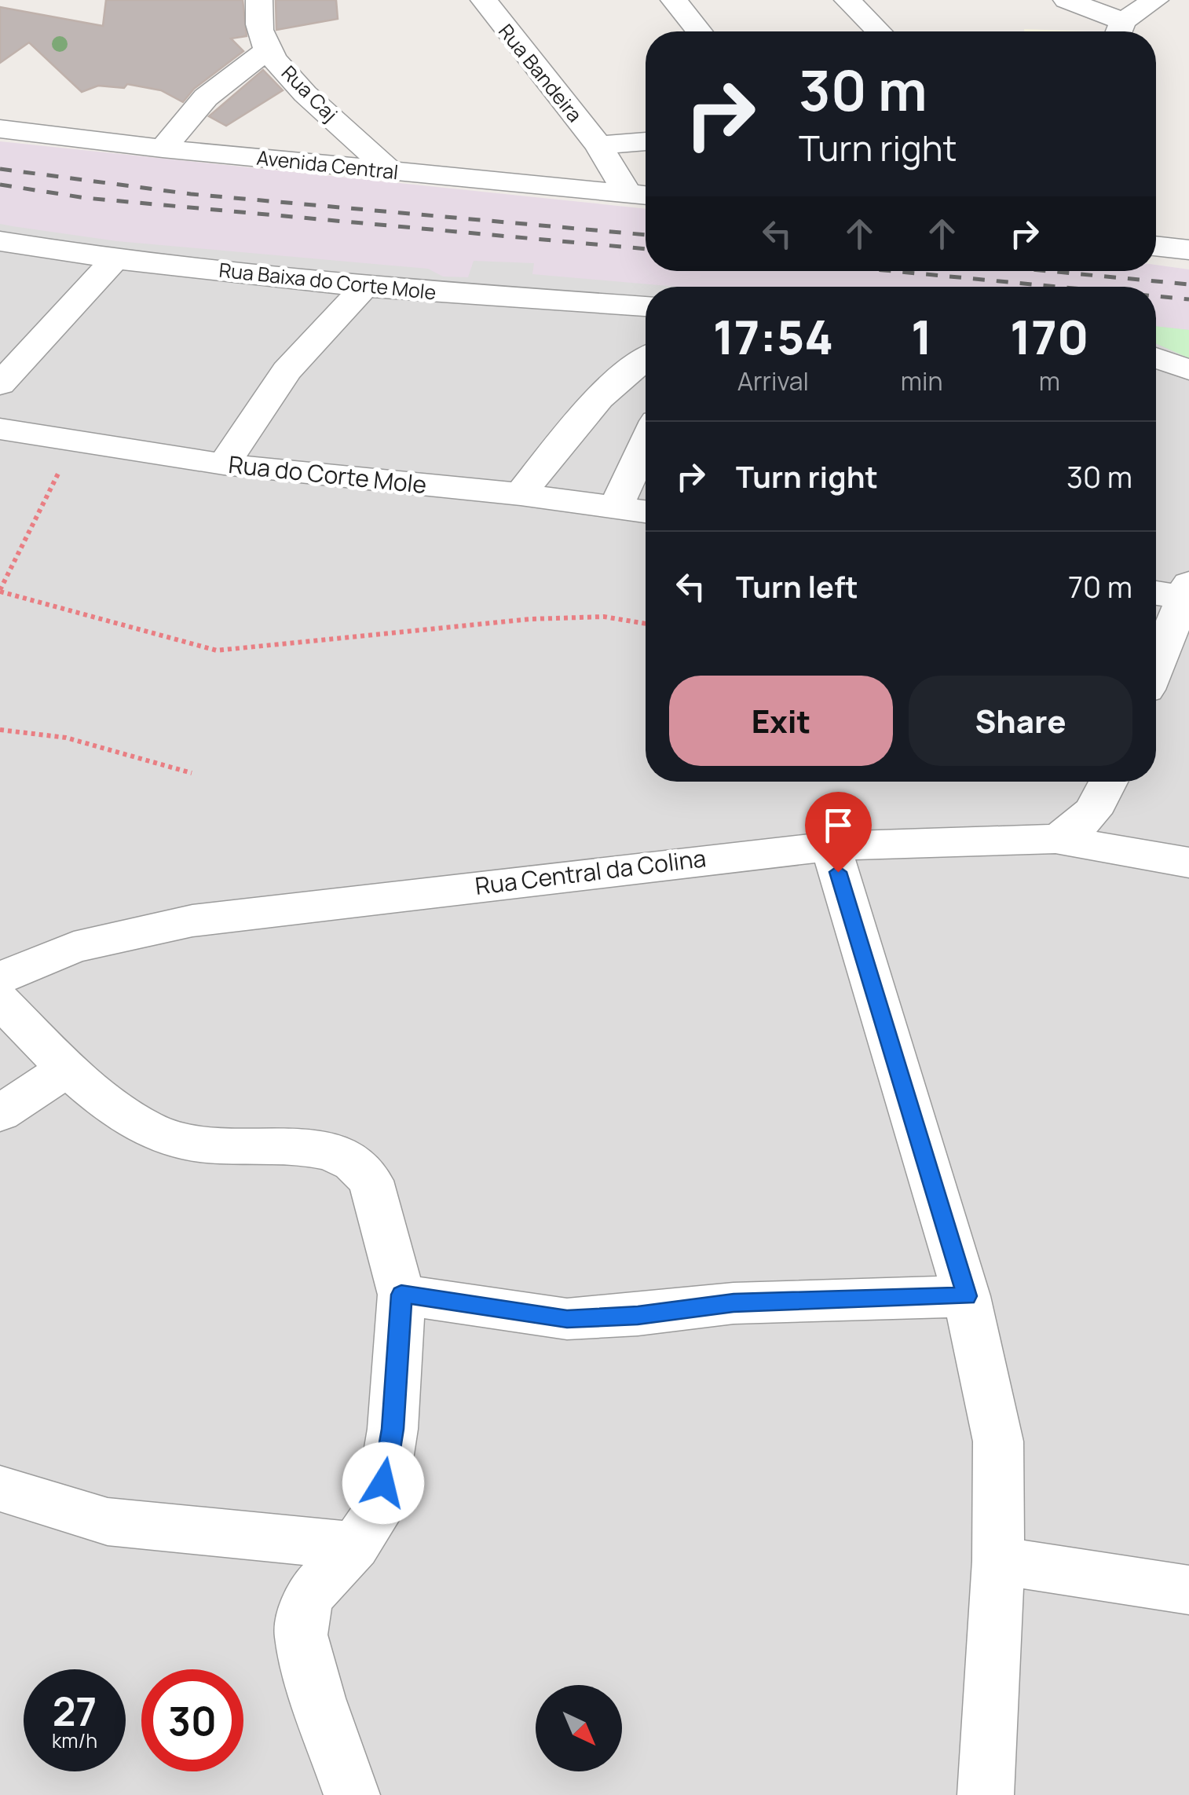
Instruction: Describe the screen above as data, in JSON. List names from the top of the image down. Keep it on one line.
{"streets":{"street":["Rua Bandeira","Rua Caj","Avenida Central","Rua Baixa do Corte Mole","Rua do Corte Mole","Rua Central da Colina"]},"crossings":[["Rua Bandeira","Avenida Central"],["Rua Caj","Avenida Central"]],"north":"bottom right","page":{"turn":["30 m","Turn right"],"eta":["17:54","Arrival","1","min","170","m"],"list":[{"name":"Turn right","value":"30 m"},{"name":"Turn left","value":"70 m"}],"buttons":["Exit","Share"],"speed":"27 km/h","limit":"30"}}
